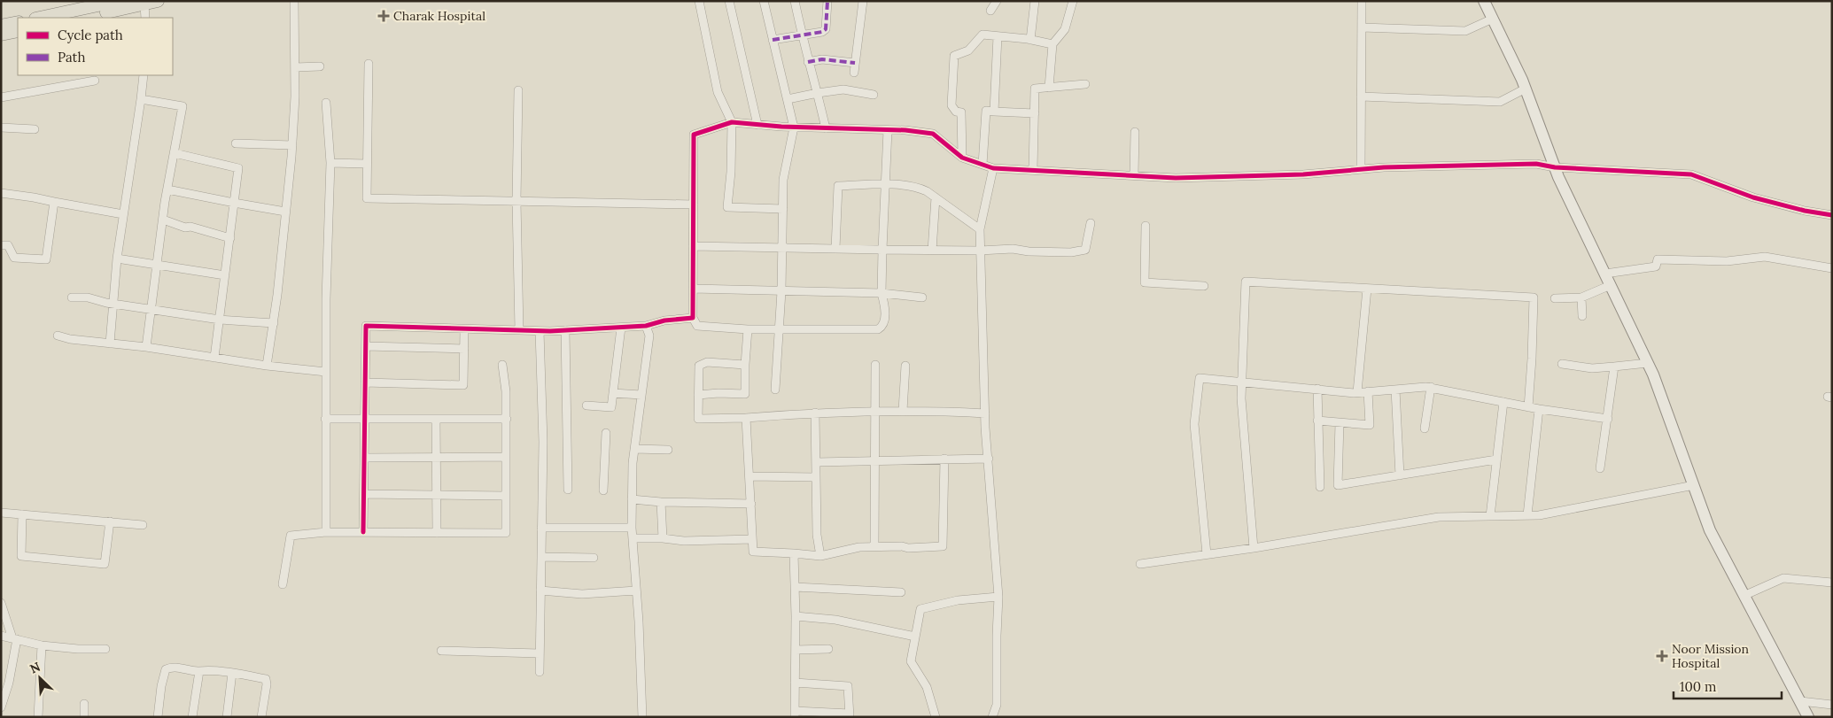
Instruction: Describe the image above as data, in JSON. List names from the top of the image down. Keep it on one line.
{"places":{"health":["Charak Hospital","Noor Mission Hospital"]},"legend":["Cycle path","Path"],"scale_bar":"100 m","north":"top left"}
